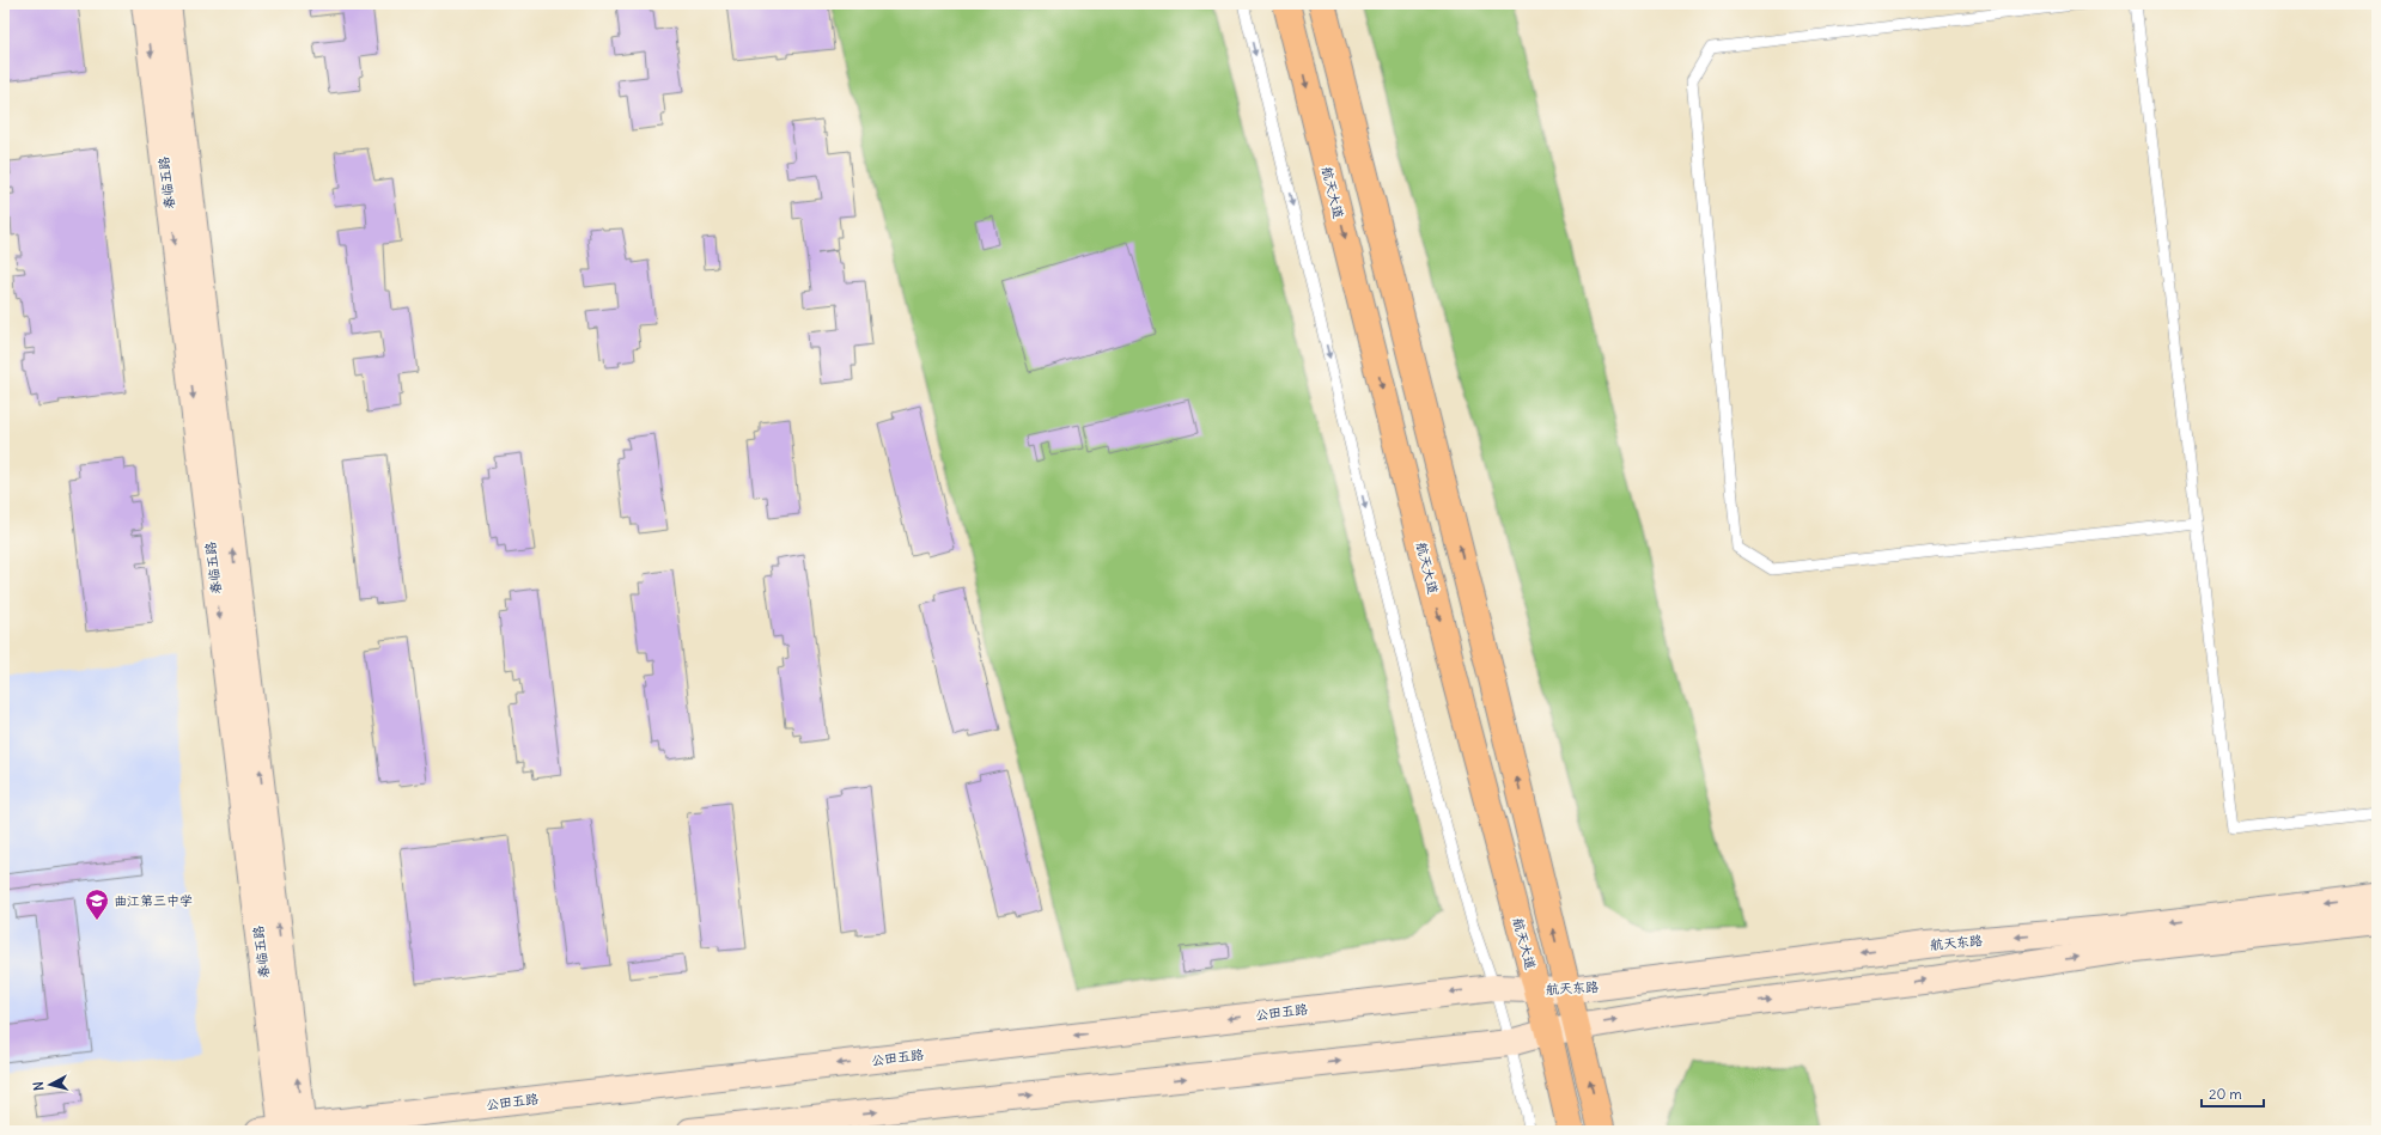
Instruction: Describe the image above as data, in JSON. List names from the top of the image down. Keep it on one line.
{"streets":{"main road":["春临五路","航天大道","航天东路","公田五路"]},"crossings":[["春临五路","公田五路"],["航天大道","航天东路"],["航天大道","公田五路"],["航天东路","公田五路"]],"places":{"school or university":["曲江第三中学"]},"scale_bar":"20 m","north":"left"}
